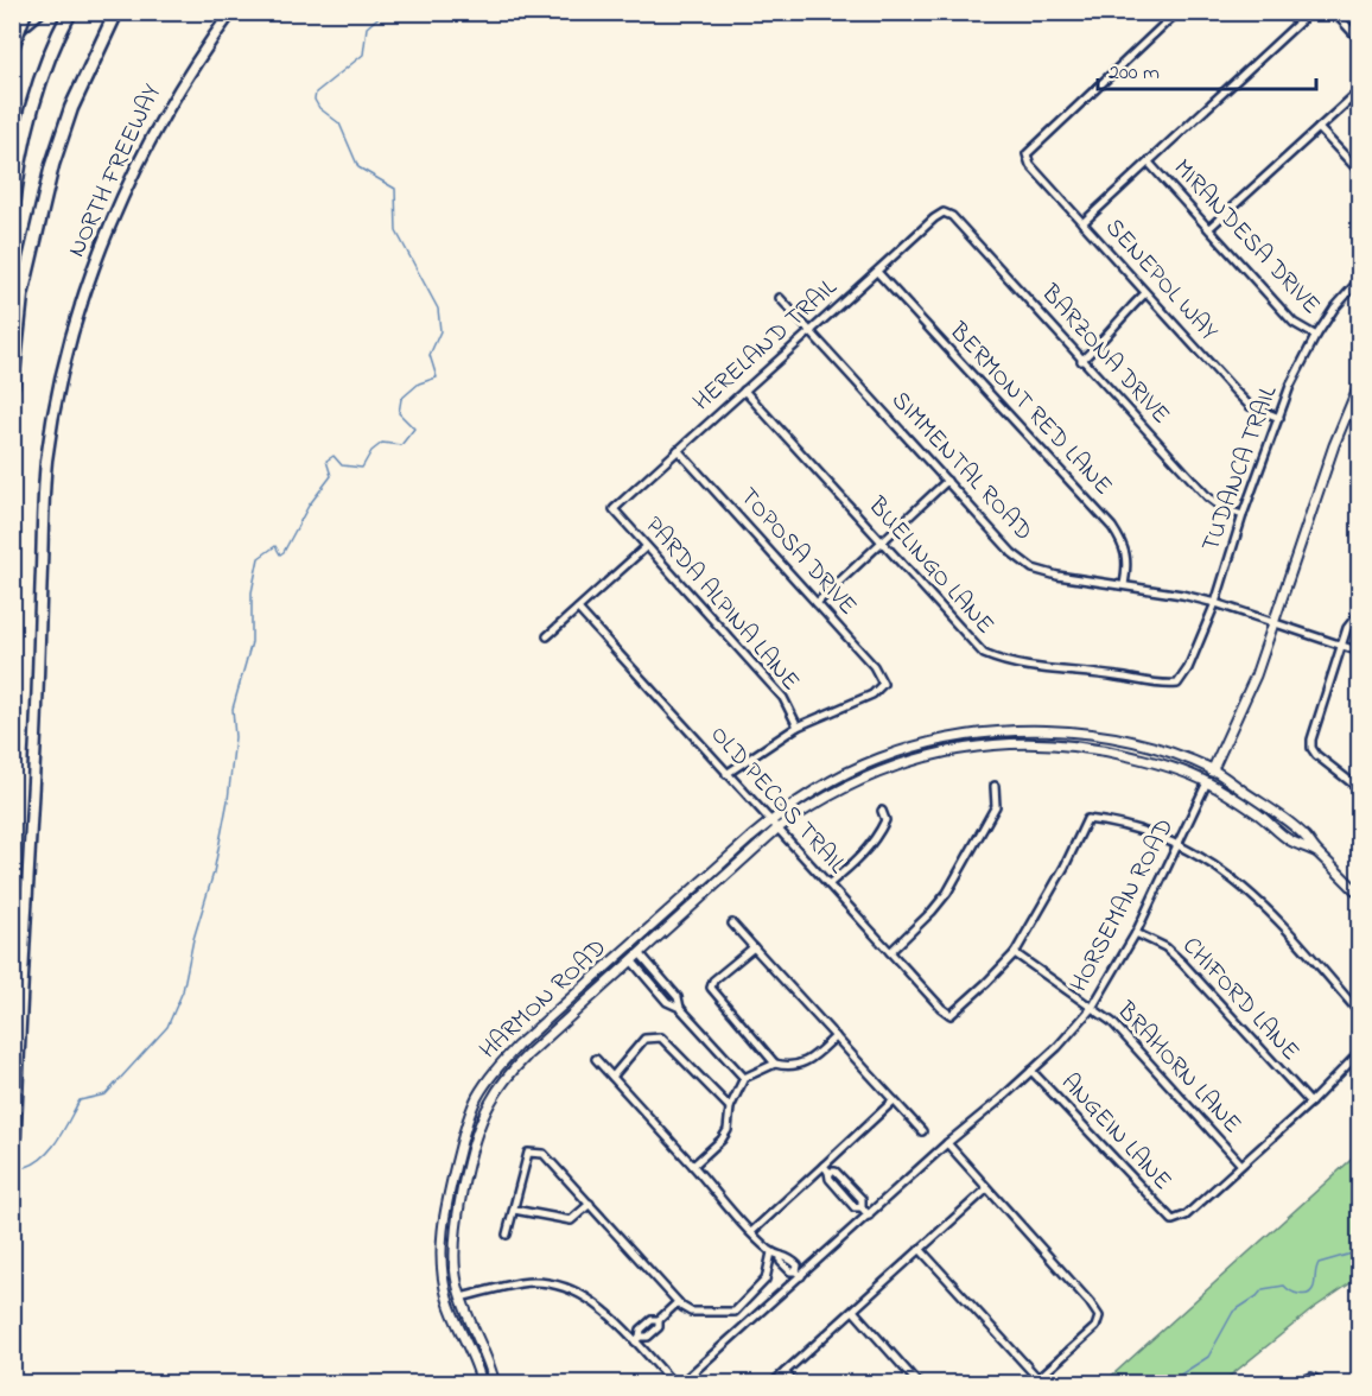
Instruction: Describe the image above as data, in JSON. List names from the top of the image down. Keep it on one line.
{"streets":{"main road":["NORTH FREEWAY"],"street":["MIRANDESA DRIVE","SENEPOL WAY","HERELAND TRAIL","BARZONA DRIVE","BERMONT RED LANE","SIMMENTAL ROAD","TUDANCA TRAIL","TOPOSA DRIVE","BUELINGO LANE","PARDA ALPINA LANE","OLD PECOS TRAIL","HORSEMAN ROAD","HARMON ROAD","CHIFORD LANE","BRAHORN LANE","ANGEIN LANE"]},"crossings":[["MIRANDESA DRIVE","TUDANCA TRAIL"],["SENEPOL WAY","TUDANCA TRAIL"],["HERELAND TRAIL","BARZONA DRIVE"],["HERELAND TRAIL","BERMONT RED LANE"],["HERELAND TRAIL","SIMMENTAL ROAD"],["HERELAND TRAIL","TOPOSA DRIVE"],["HERELAND TRAIL","BUELINGO LANE"],["HERELAND TRAIL","PARDA ALPINA LANE"],["BARZONA DRIVE","TUDANCA TRAIL"],["BERMONT RED LANE","SIMMENTAL ROAD"],["SIMMENTAL ROAD","TUDANCA TRAIL"],["SIMMENTAL ROAD","HORSEMAN ROAD"],["TUDANCA TRAIL","BUELINGO LANE"],["TOPOSA DRIVE","PARDA ALPINA LANE"],["OLD PECOS TRAIL","HARMON ROAD"],["OLD PECOS TRAIL","BRAHORN LANE"],["HORSEMAN ROAD","HARMON ROAD"],["HORSEMAN ROAD","CHIFORD LANE"],["HORSEMAN ROAD","BRAHORN LANE"],["HORSEMAN ROAD","ANGEIN LANE"],["BRAHORN LANE","ANGEIN LANE"]],"scale_bar":"200 m"}
